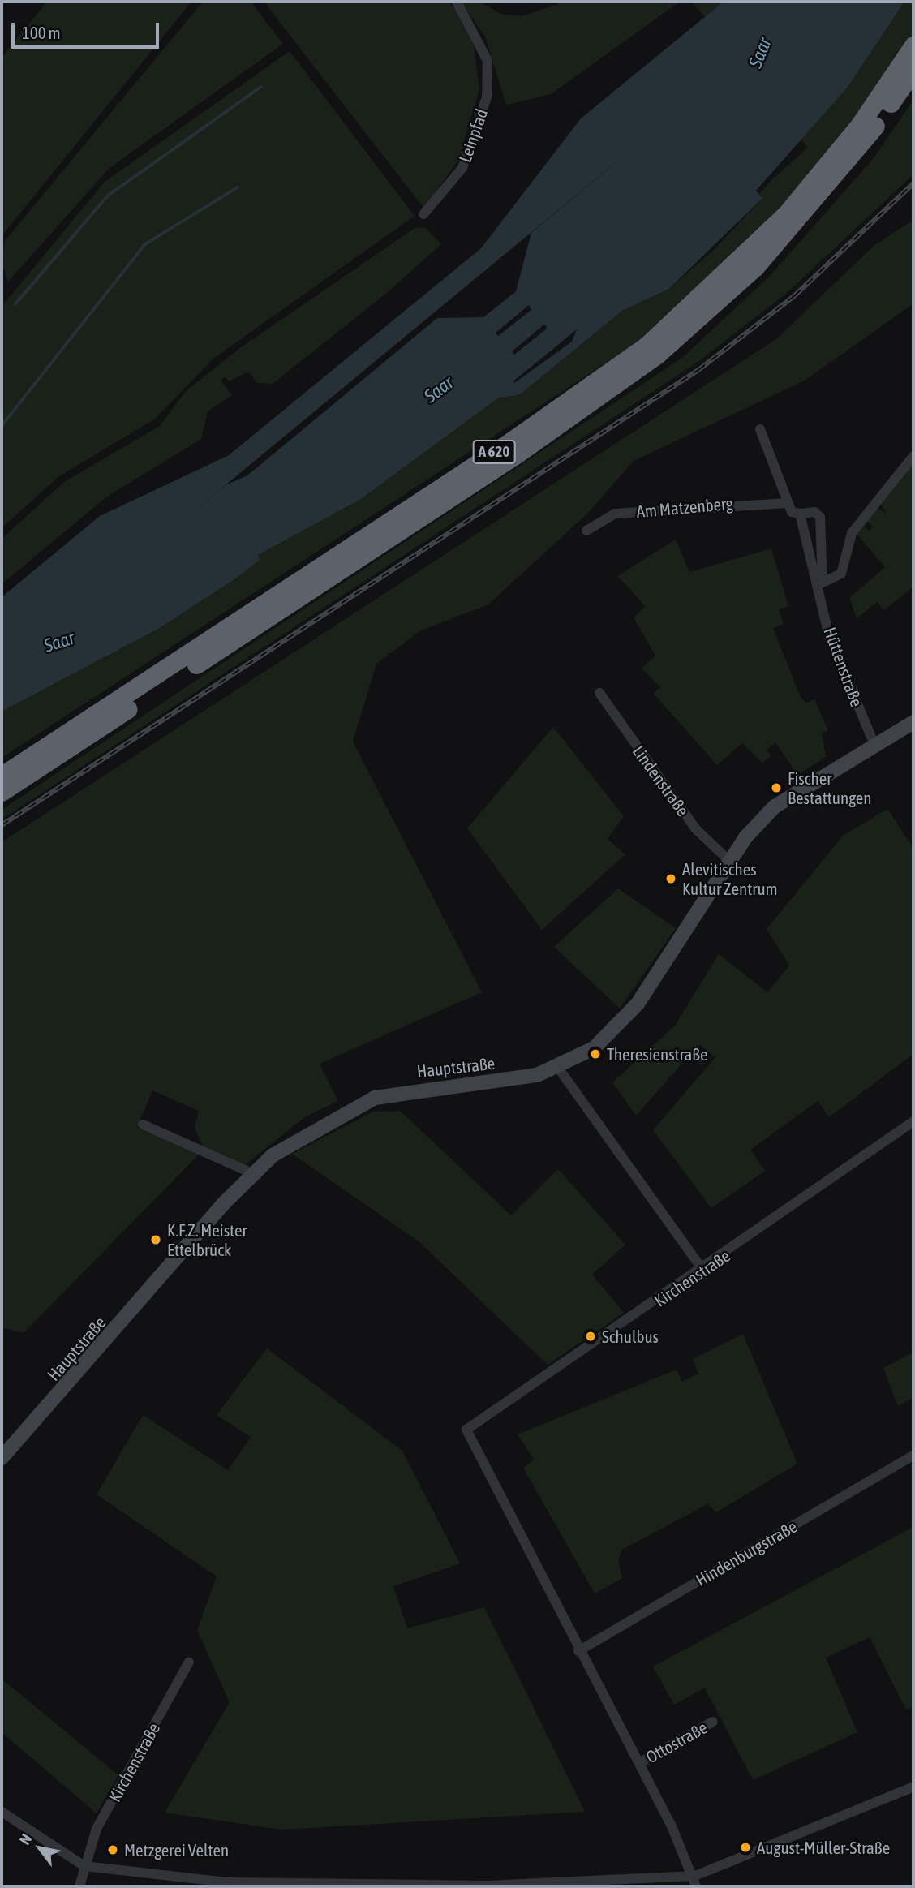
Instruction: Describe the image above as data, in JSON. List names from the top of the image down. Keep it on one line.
{"streets":{"highway":["A 620"],"main road":["Hauptstraße"],"street":["Leinpfad","Am Matzenberg","Hüttenstraße","Lindenstraße","Kirchenstraße","Hindenburgstraße","Ottostraße"]},"crossings":[["Am Matzenberg","Hüttenstraße"],["Hüttenstraße","Hauptstraße"],["Lindenstraße","Hauptstraße"],["Kirchenstraße","Hindenburgstraße"]],"water":["Saar"],"places":["Fischer Bestattungen","Alevitisches Kultur Zentrum","Theresienstraße","K.F.Z. Meister Ettelbrück","Schulbus","August-Müller-Straße","Metzgerei Velten"],"scale_bar":"100 m","north":"top left"}
